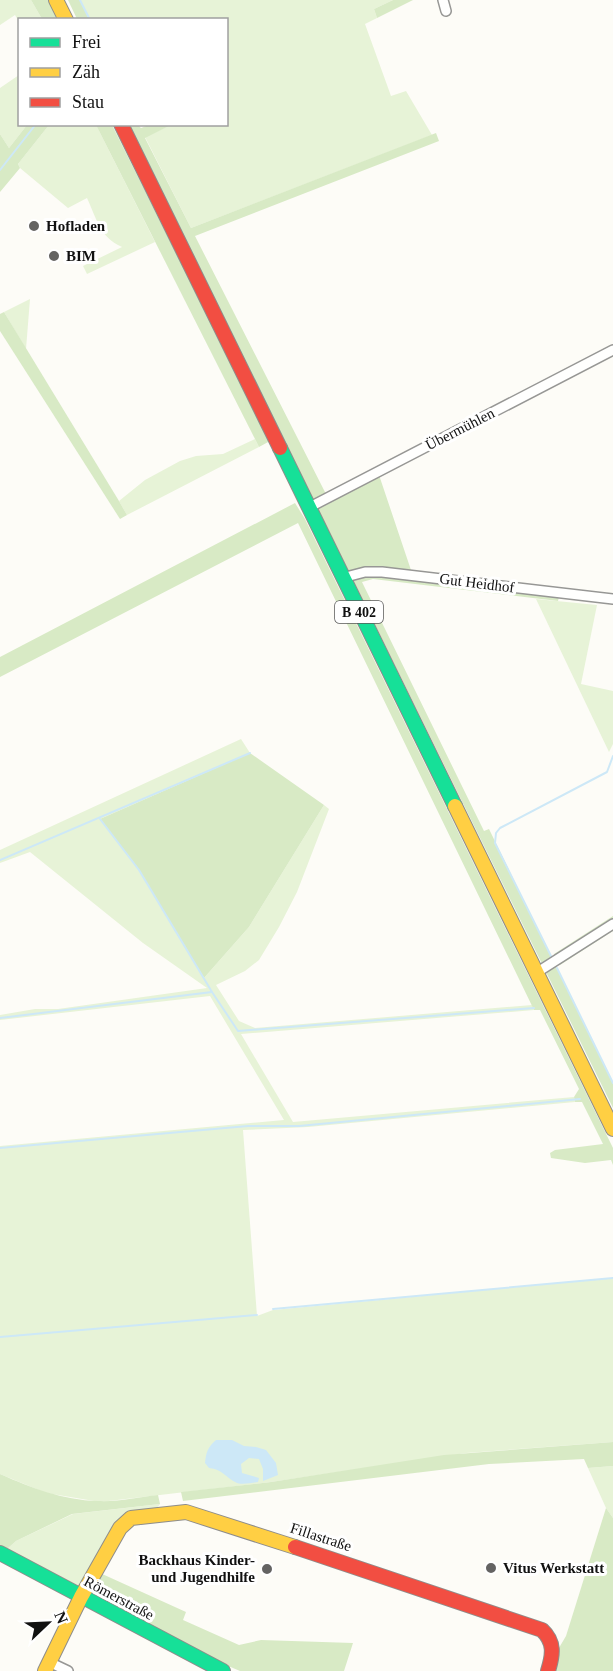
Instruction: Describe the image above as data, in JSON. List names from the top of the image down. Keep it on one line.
{"streets":{"main road":["B 402","Fillastraße","Römerstraße"],"street":["Übermühlen","Gut Heidhof"]},"crossings":[["Übermühlen","B 402"],["Gut Heidhof","B 402"],["Fillastraße","Römerstraße"]],"places":["Hofladen","BIM","Vitus Werkstatt","Backhaus Kinder- und Jugendhilfe"],"legend":["Frei","Zäh","Stau"],"north":"top right"}
